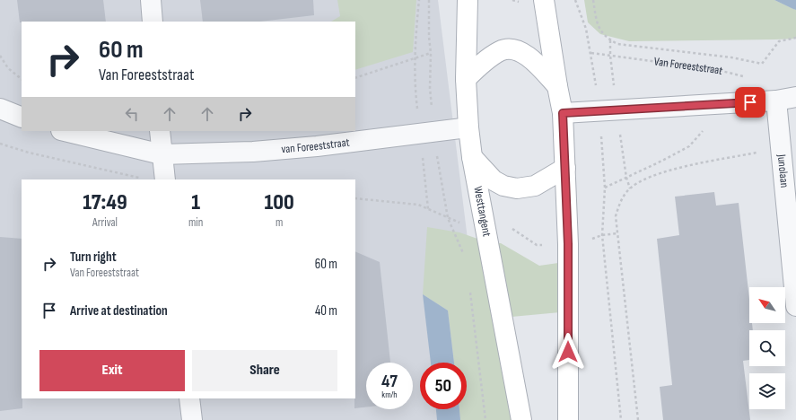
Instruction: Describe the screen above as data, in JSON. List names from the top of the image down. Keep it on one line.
{"streets":{"main road":["Westtangent"],"street":["van Foreeststraat","Junolaan"],"path":["Van Foreeststraat"]},"crossings":[["Van Foreeststraat","Junolaan"],["van Foreeststraat","Westtangent"]],"north":"top left","page":{"turn":["60 m","Van Foreeststraat"],"eta":["17:49","Arrival","1","min","100","m"],"list":[{"name":"Turn right","note":"Van Foreeststraat","value":"60 m"},{"name":"Arrive at destination","value":"40 m"}],"buttons":["Exit","Share"],"speed":"47 km/h","limit":"50"}}
